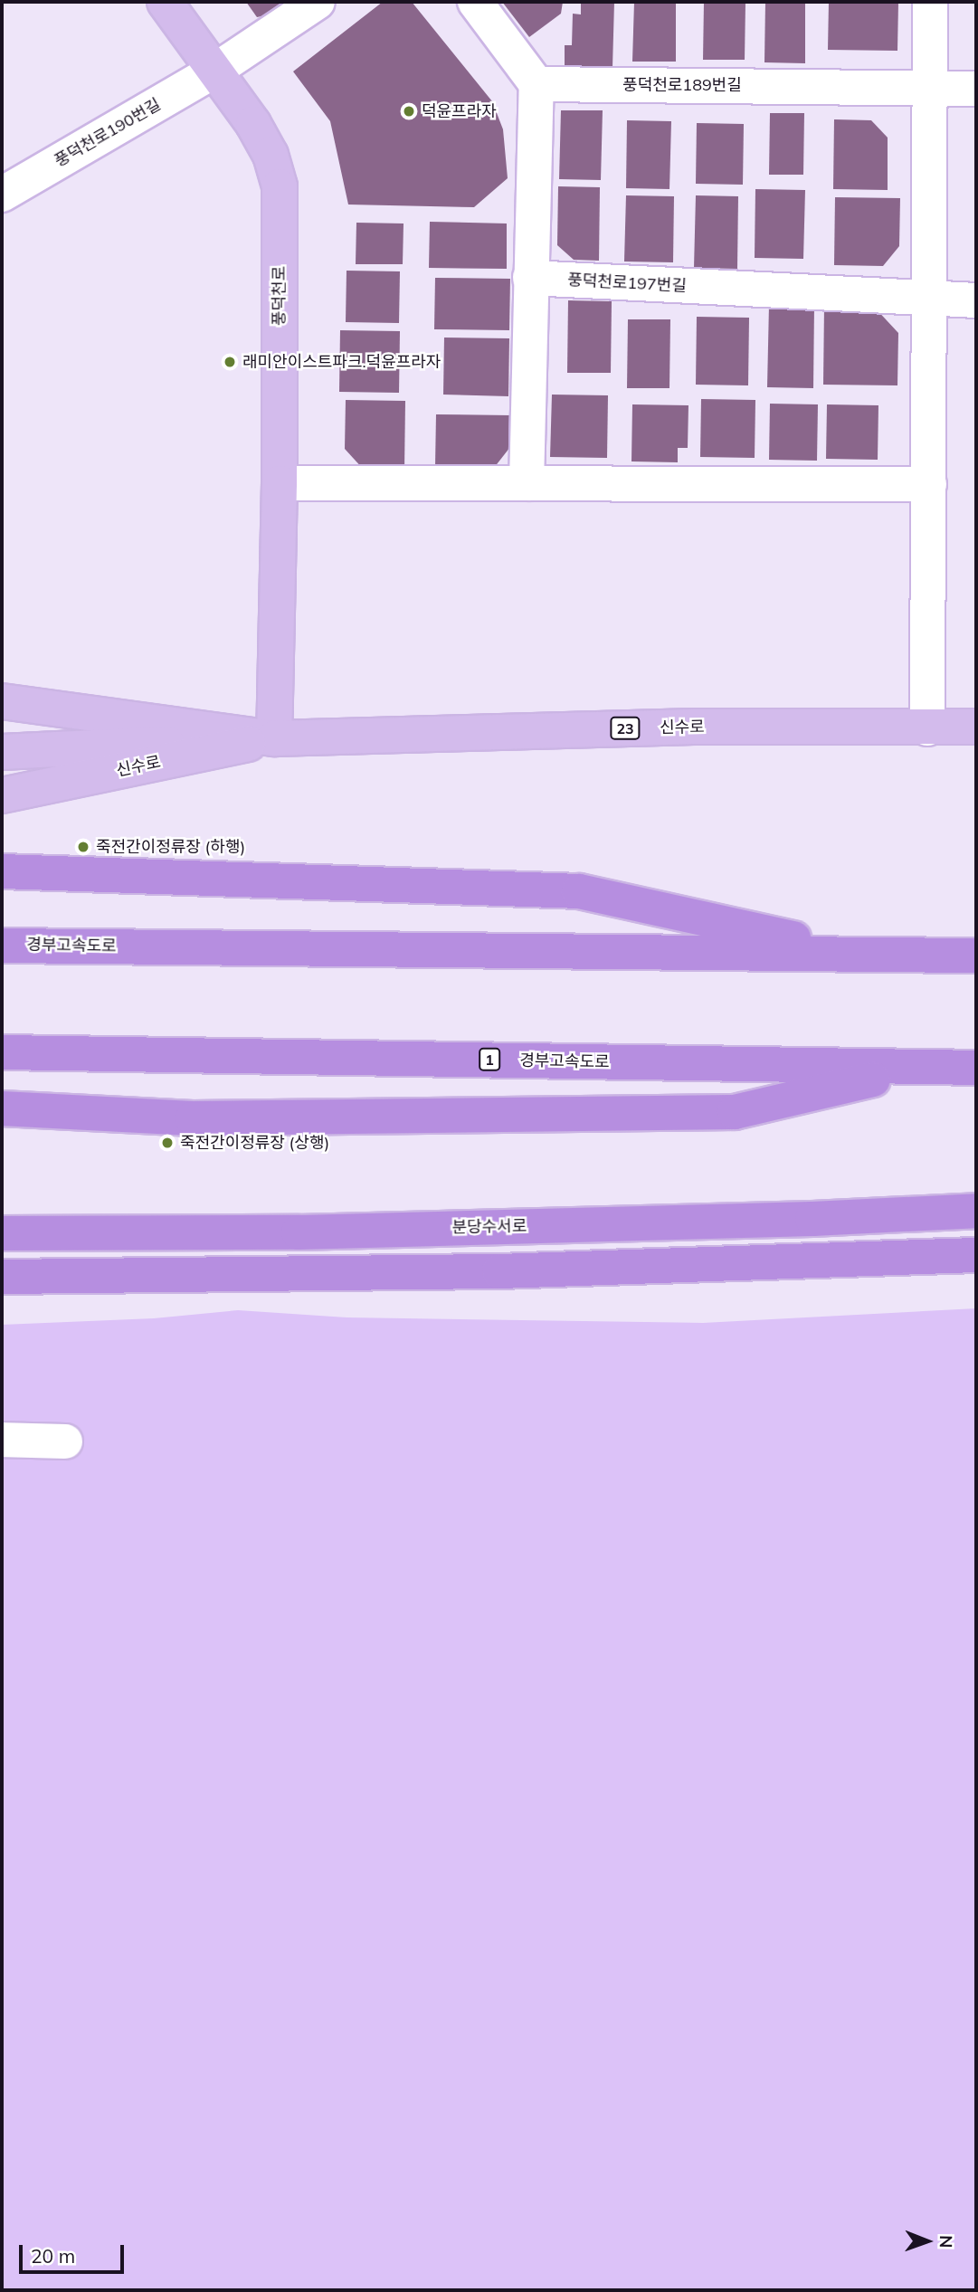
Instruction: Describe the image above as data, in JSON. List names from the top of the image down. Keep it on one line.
{"streets":{"highway":["경부고속도로","1","분당수서로"],"main road":["풍덕천로","신수로","23"],"street":["풍덕천로189번길","풍덕천로190번길","풍덕천로197번길"]},"crossings":[["풍덕천로190번길","풍덕천로"],["풍덕천로","신수로"],["풍덕천로","23"],["신수로","23"]],"places":["덕윤프라자","래미안이스트파크.덕윤프라자","죽전간이정류장 (하행)","죽전간이정류장 (상행)"],"scale_bar":"20 m","north":"right"}
